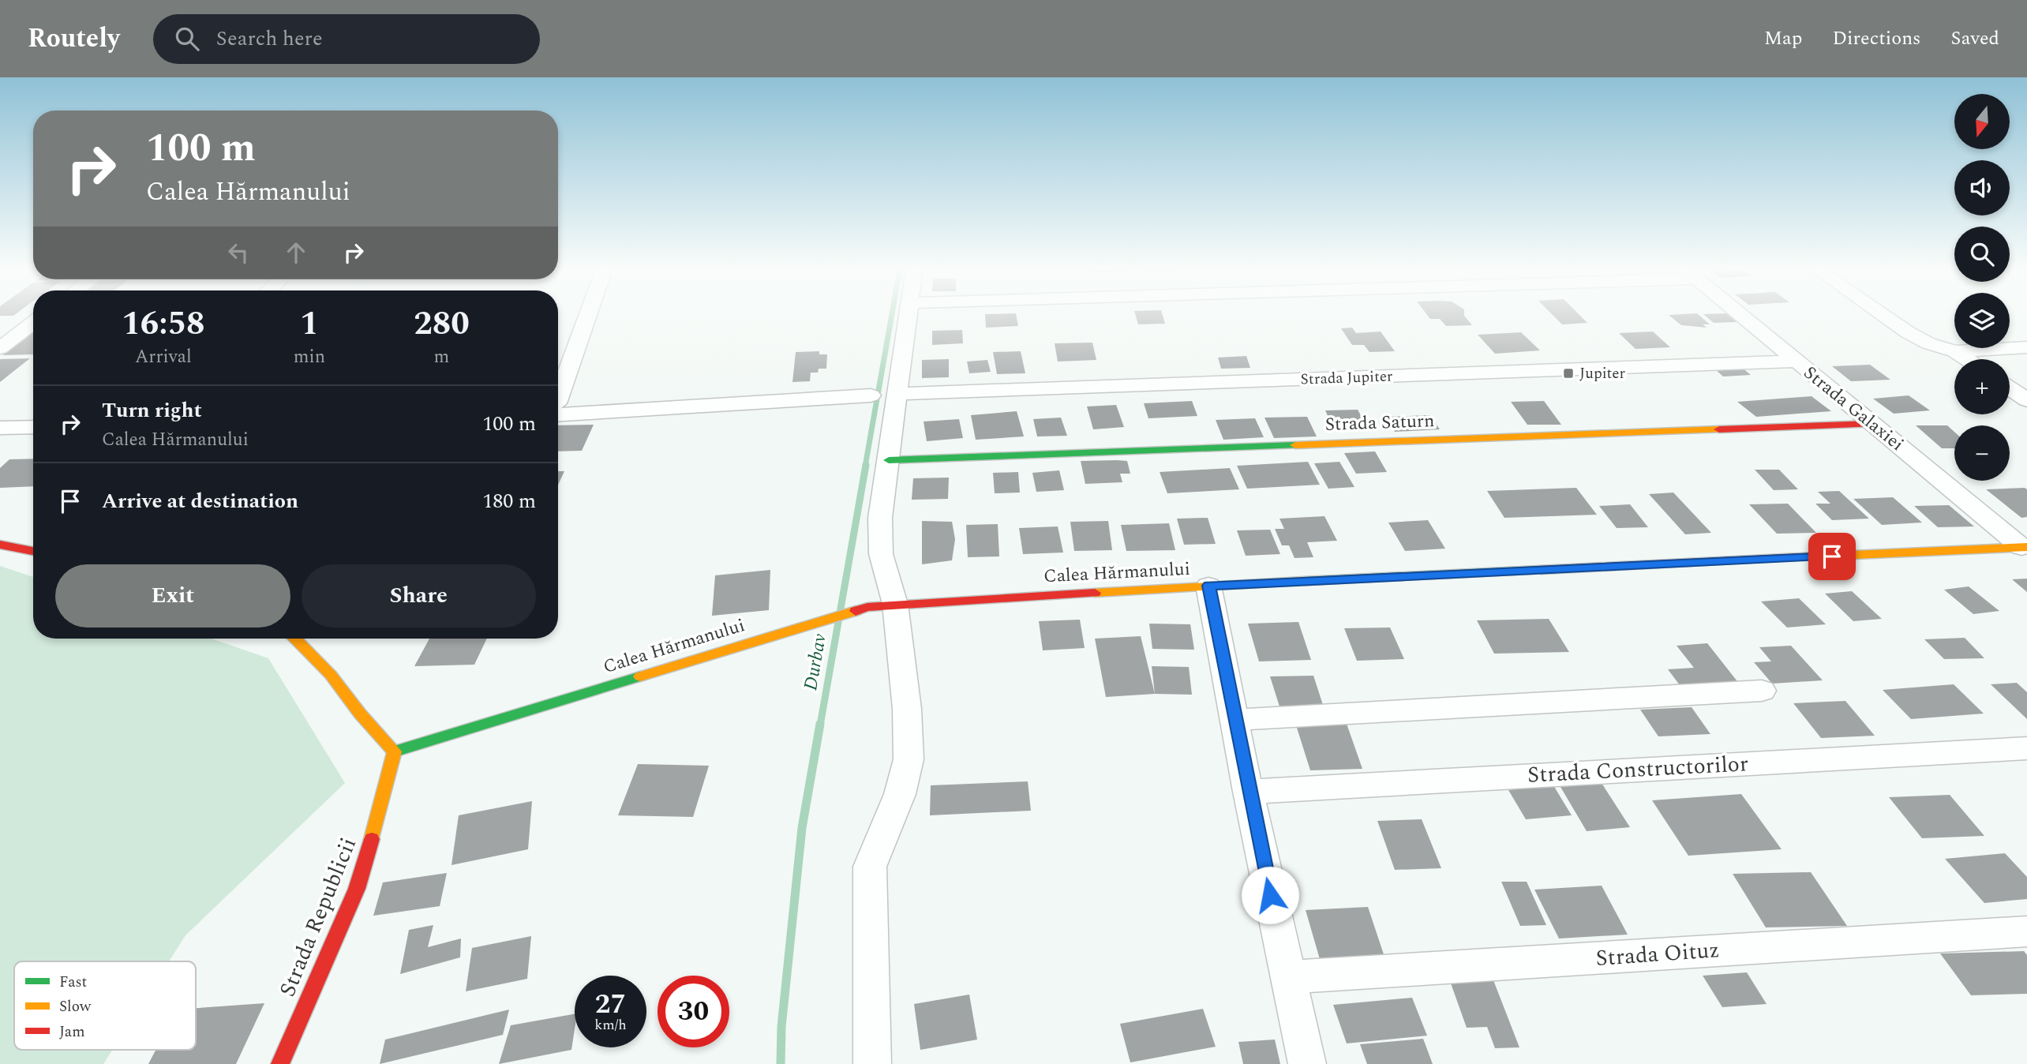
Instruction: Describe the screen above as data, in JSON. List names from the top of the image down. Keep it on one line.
{"streets":{"street":["Strada Jupiter","Strada Galaxiei","Strada Saturn","Calea Hărmanului","Strada Constructorilor","Strada Republicii","Strada Oituz"]},"crossings":[["Strada Jupiter","Strada Galaxiei"],["Strada Galaxiei","Strada Saturn"],["Strada Galaxiei","Calea Hărmanului"],["Calea Hărmanului","Strada Republicii"]],"water":["Durbav"],"places":{"transit":["Jupiter"]},"legend":["Fast","Slow","Jam"],"north":"bottom","page":{"header":"Routely","search":"Search here","nav":["Map","Directions","Saved"],"map_buttons":["+","−"],"turn":["100 m","Calea Hărmanului"],"eta":["16:58","Arrival","1","min","280","m"],"list":[{"name":"Turn right","note":"Calea Hărmanului","value":"100 m"},{"name":"Arrive at destination","value":"180 m"}],"buttons":["Exit","Share"],"speed":"27 km/h","limit":"30"}}
